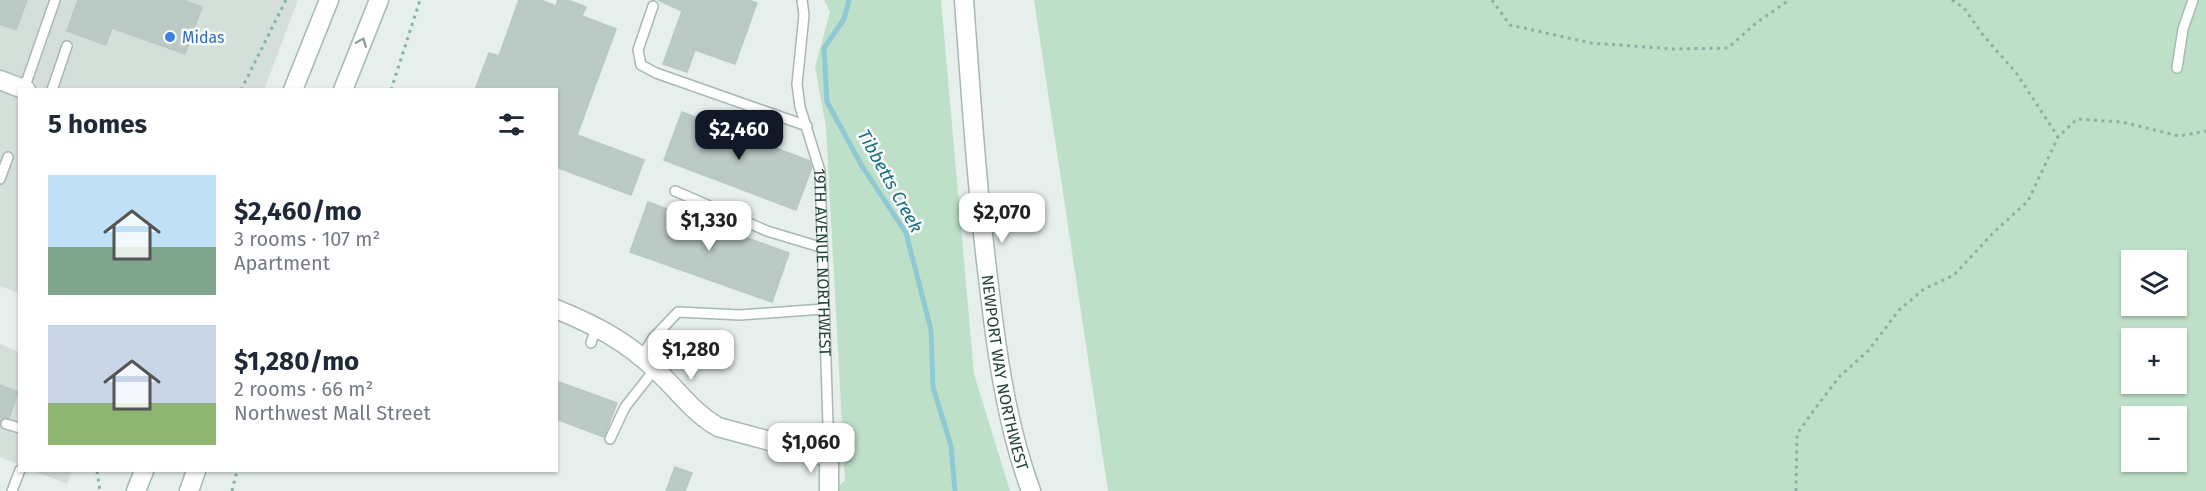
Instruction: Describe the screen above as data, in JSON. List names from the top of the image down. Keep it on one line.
{"streets":{"street":["19TH AVENUE NORTHWEST","NEWPORT WAY NORTHWEST"]},"water":["Tibbetts Creek"],"places":["Midas"],"page":{"heading":"5 homes","price":["$2,460","$2,070","$1,330","$1,280","$1,060"],"list":[{"name":"$2,460/mo","note":"3 rooms · 107 m² · Apartment"},{"name":"$1,280/mo","note":"2 rooms · 66 m² · Northwest Mall Street"}],"map_buttons":["+","−"]}}
